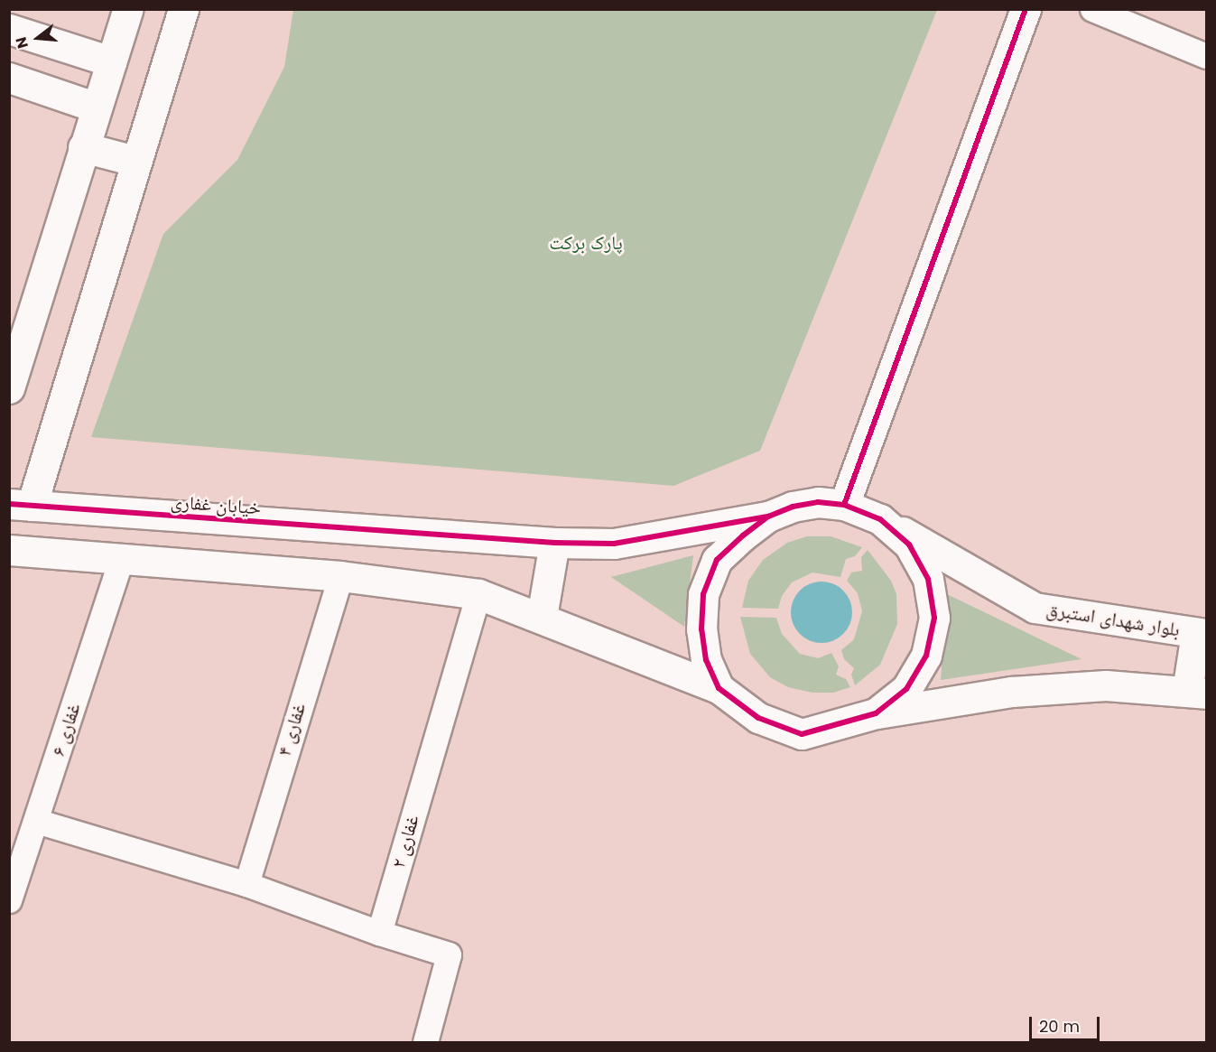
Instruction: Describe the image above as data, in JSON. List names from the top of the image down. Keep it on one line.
{"streets":{"street":["خیابان غفاری","بلوار شهدای استبرق","غفاری ۶","غفاری ۴","غفاری ۲"]},"parks":["پارک برکت"],"scale_bar":"20 m","north":"left"}
